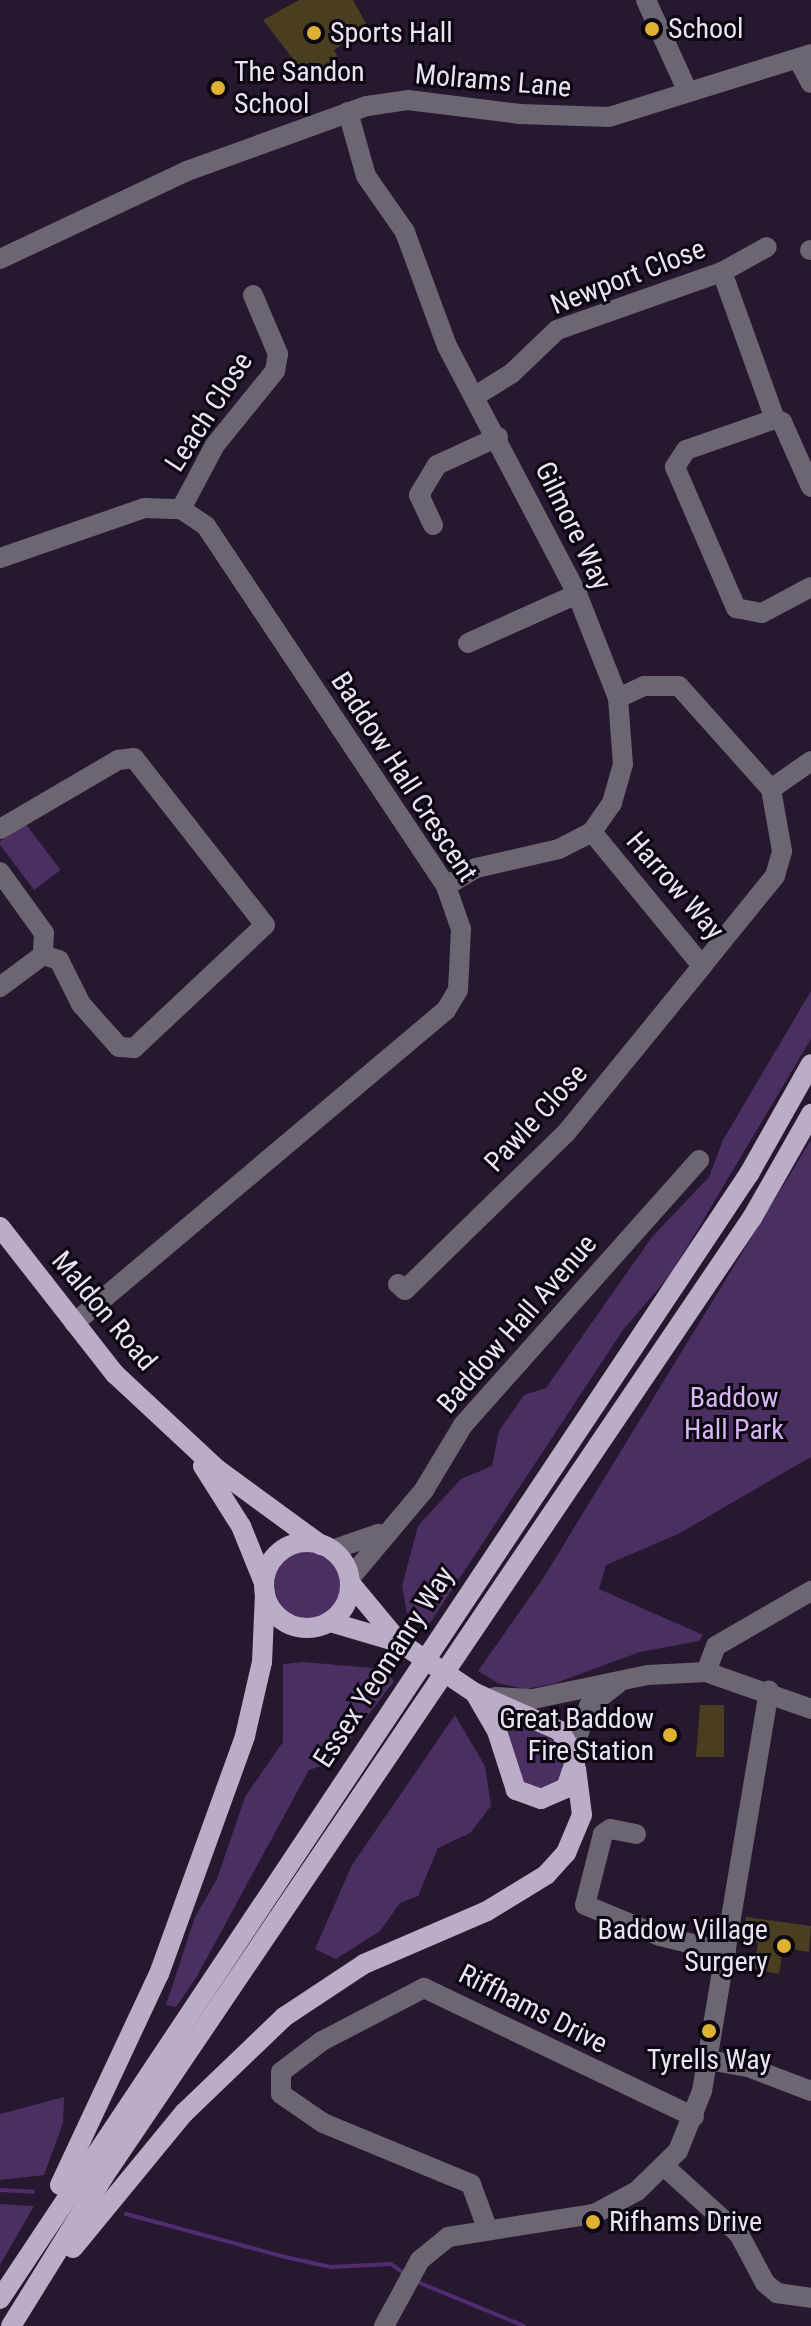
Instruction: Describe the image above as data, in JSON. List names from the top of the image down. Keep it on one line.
{"streets":{"main road":["Maldon Road","Essex Yeomanry Way"],"street":["Molrams Lane","Newport Close","Leach Close","Gilmore Way","Baddow Hall Crescent","Harrow Way","Pawle Close","Baddow Hall Avenue","Riffhams Drive"]},"crossings":[["Molrams Lane","Gilmore Way"],["Newport Close","Gilmore Way"],["Leach Close","Baddow Hall Crescent"],["Gilmore Way","Harrow Way"],["Baddow Hall Crescent","Maldon Road"],["Harrow Way","Pawle Close"],["Maldon Road","Baddow Hall Avenue"]],"parks":["Baddow Hall Park"],"places":["School","Sports Hall","The Sandon School","Great Baddow Fire Station","Baddow Village Surgery","Tyrells Way","Rifhams Drive"]}
